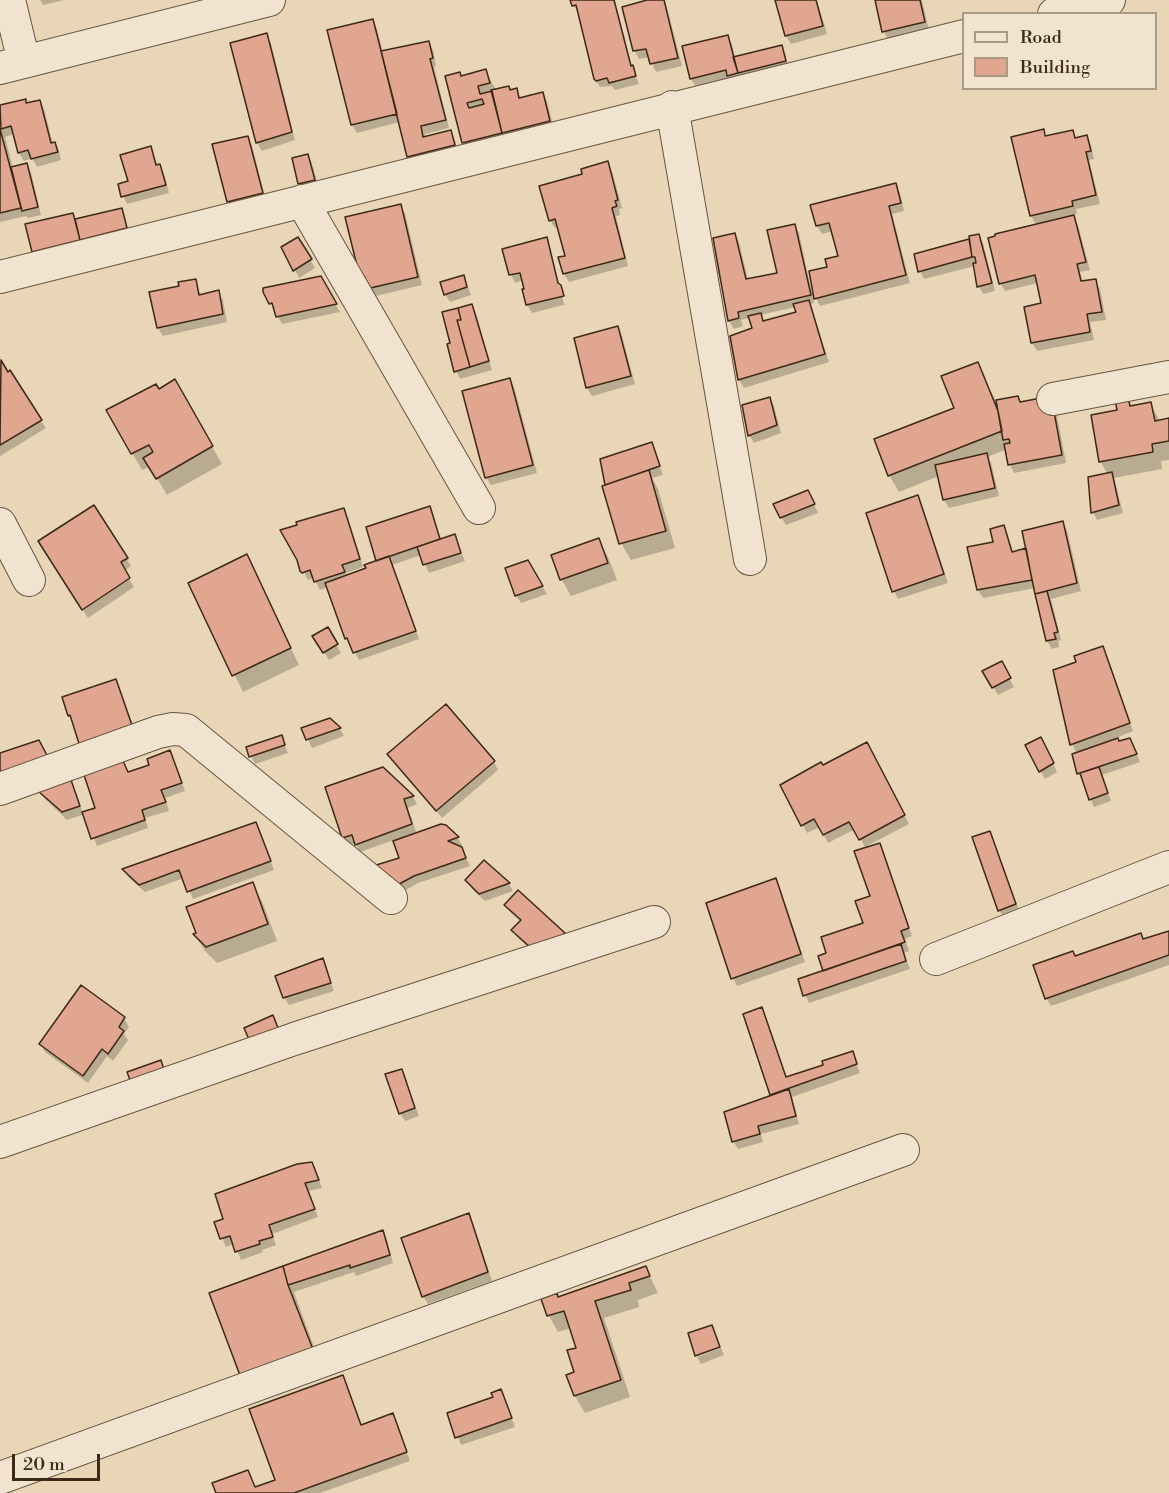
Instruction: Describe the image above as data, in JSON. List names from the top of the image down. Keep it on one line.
{"legend":["Road","Building"],"scale_bar":"20 m"}
